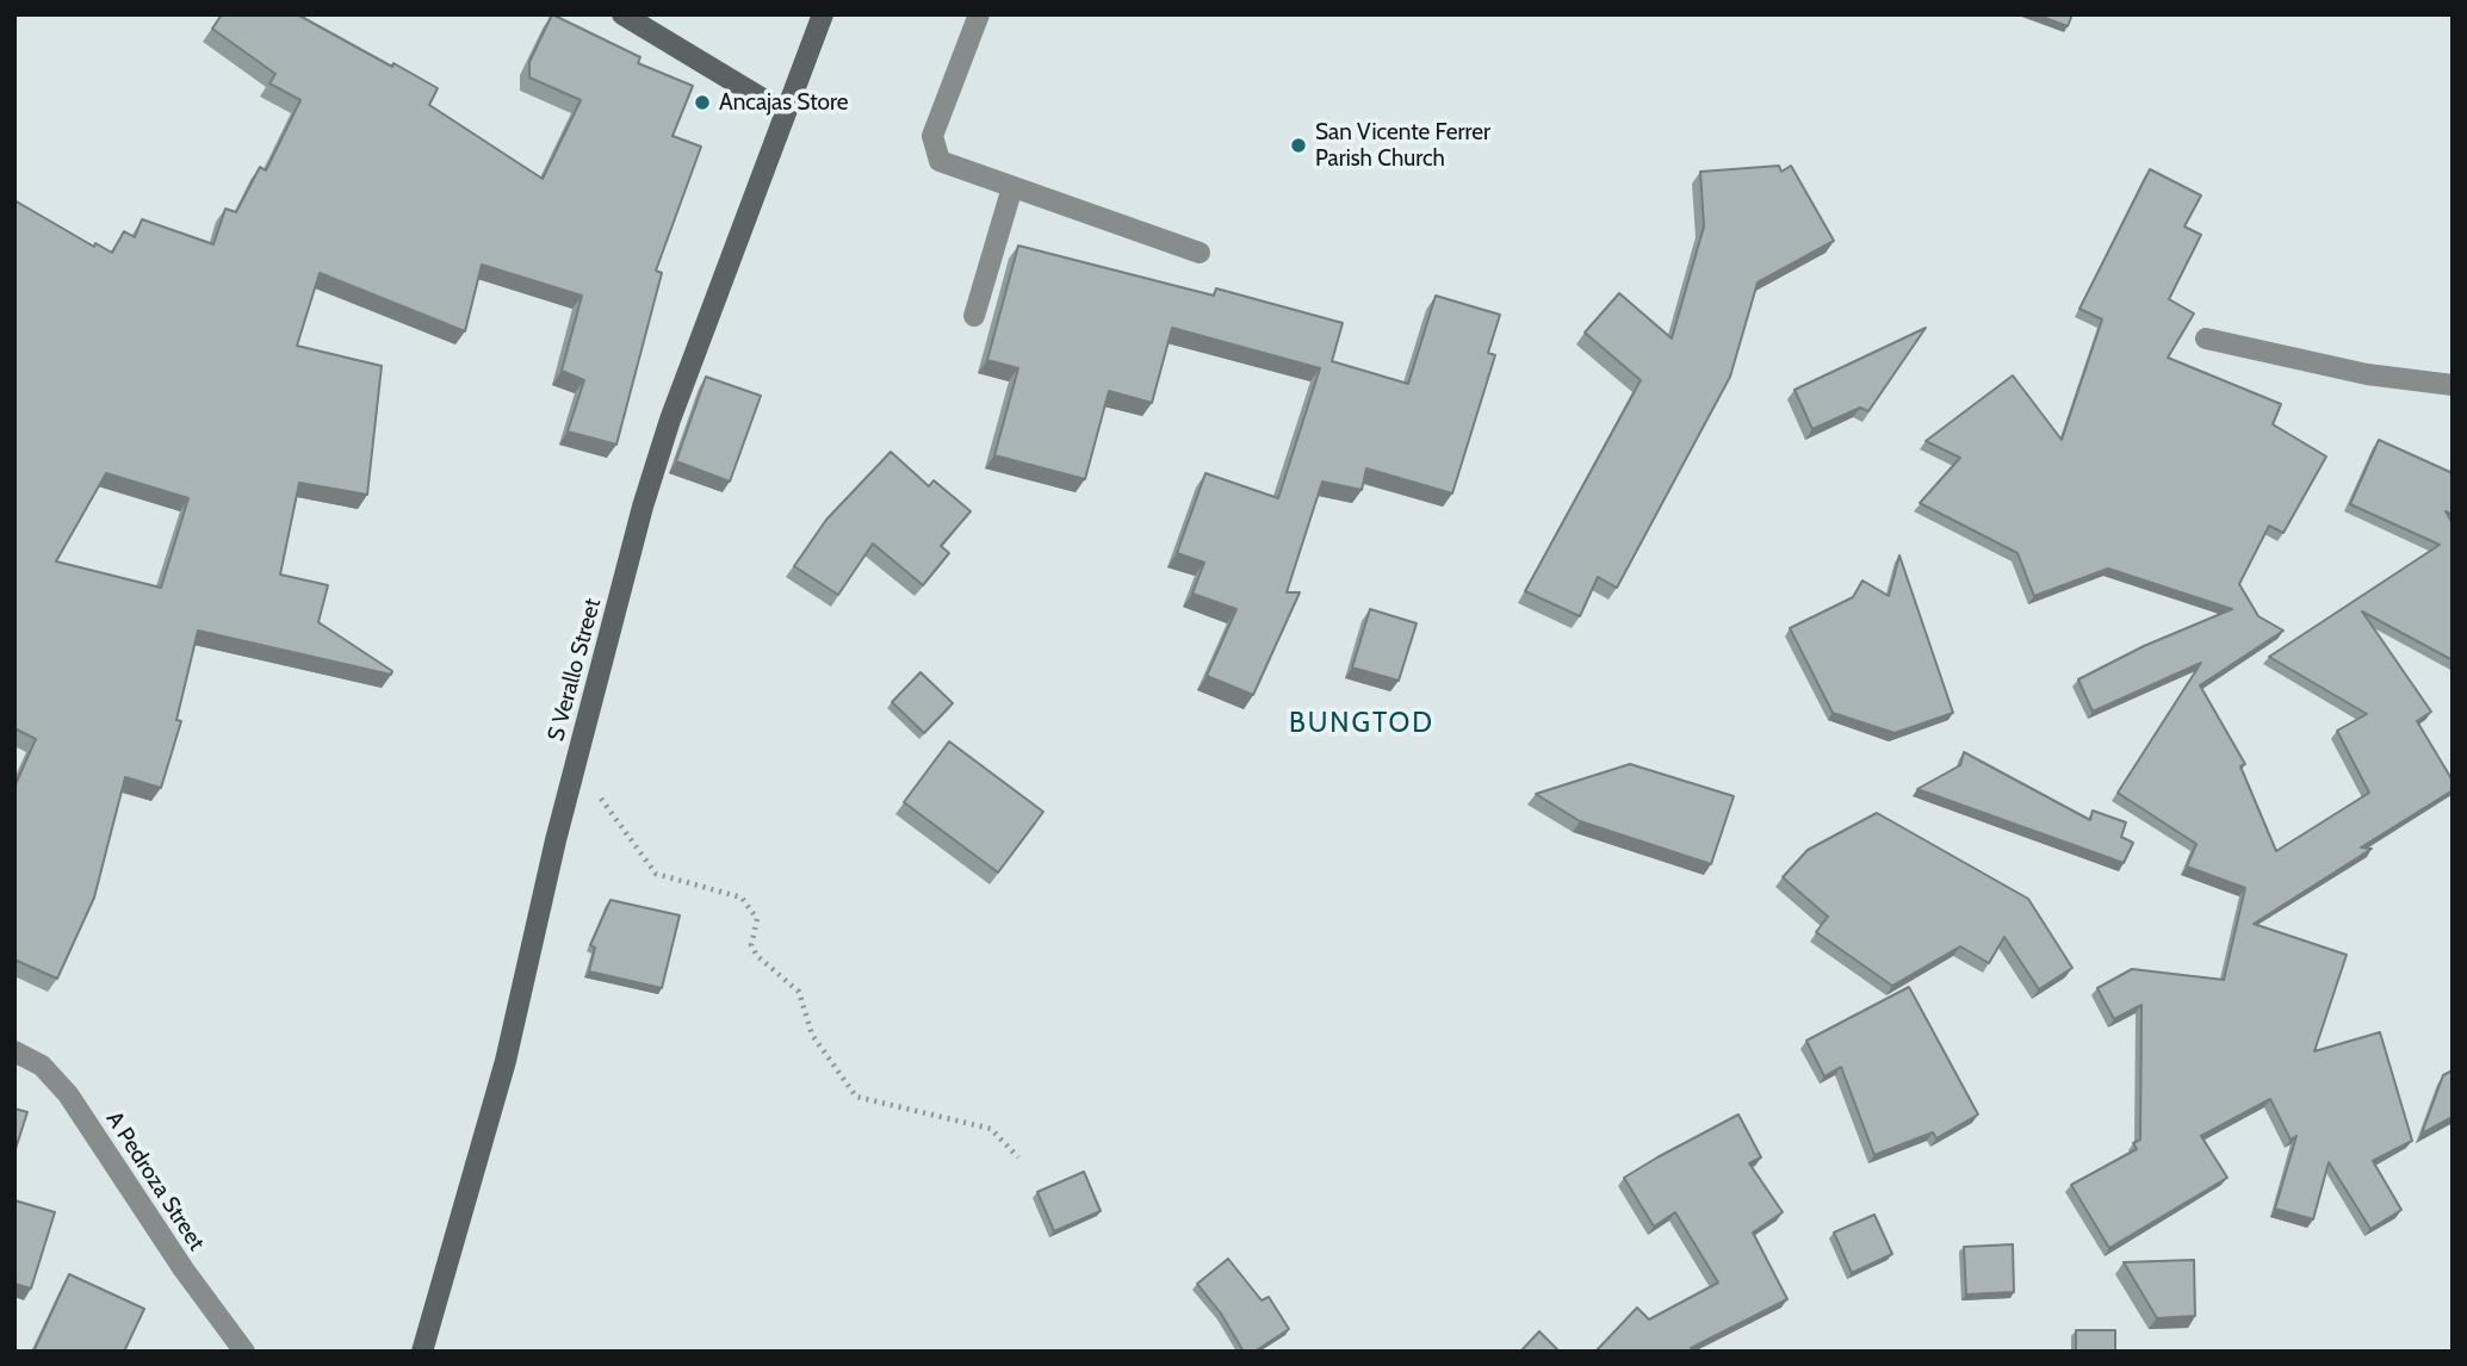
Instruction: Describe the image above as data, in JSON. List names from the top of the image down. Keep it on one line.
{"streets":{"street":["S Verallo Street","A Pedroza Street"]},"districts":["BUNGTOD"],"places":["Ancajas Store","San Vicente Ferrer Parish Church"]}
